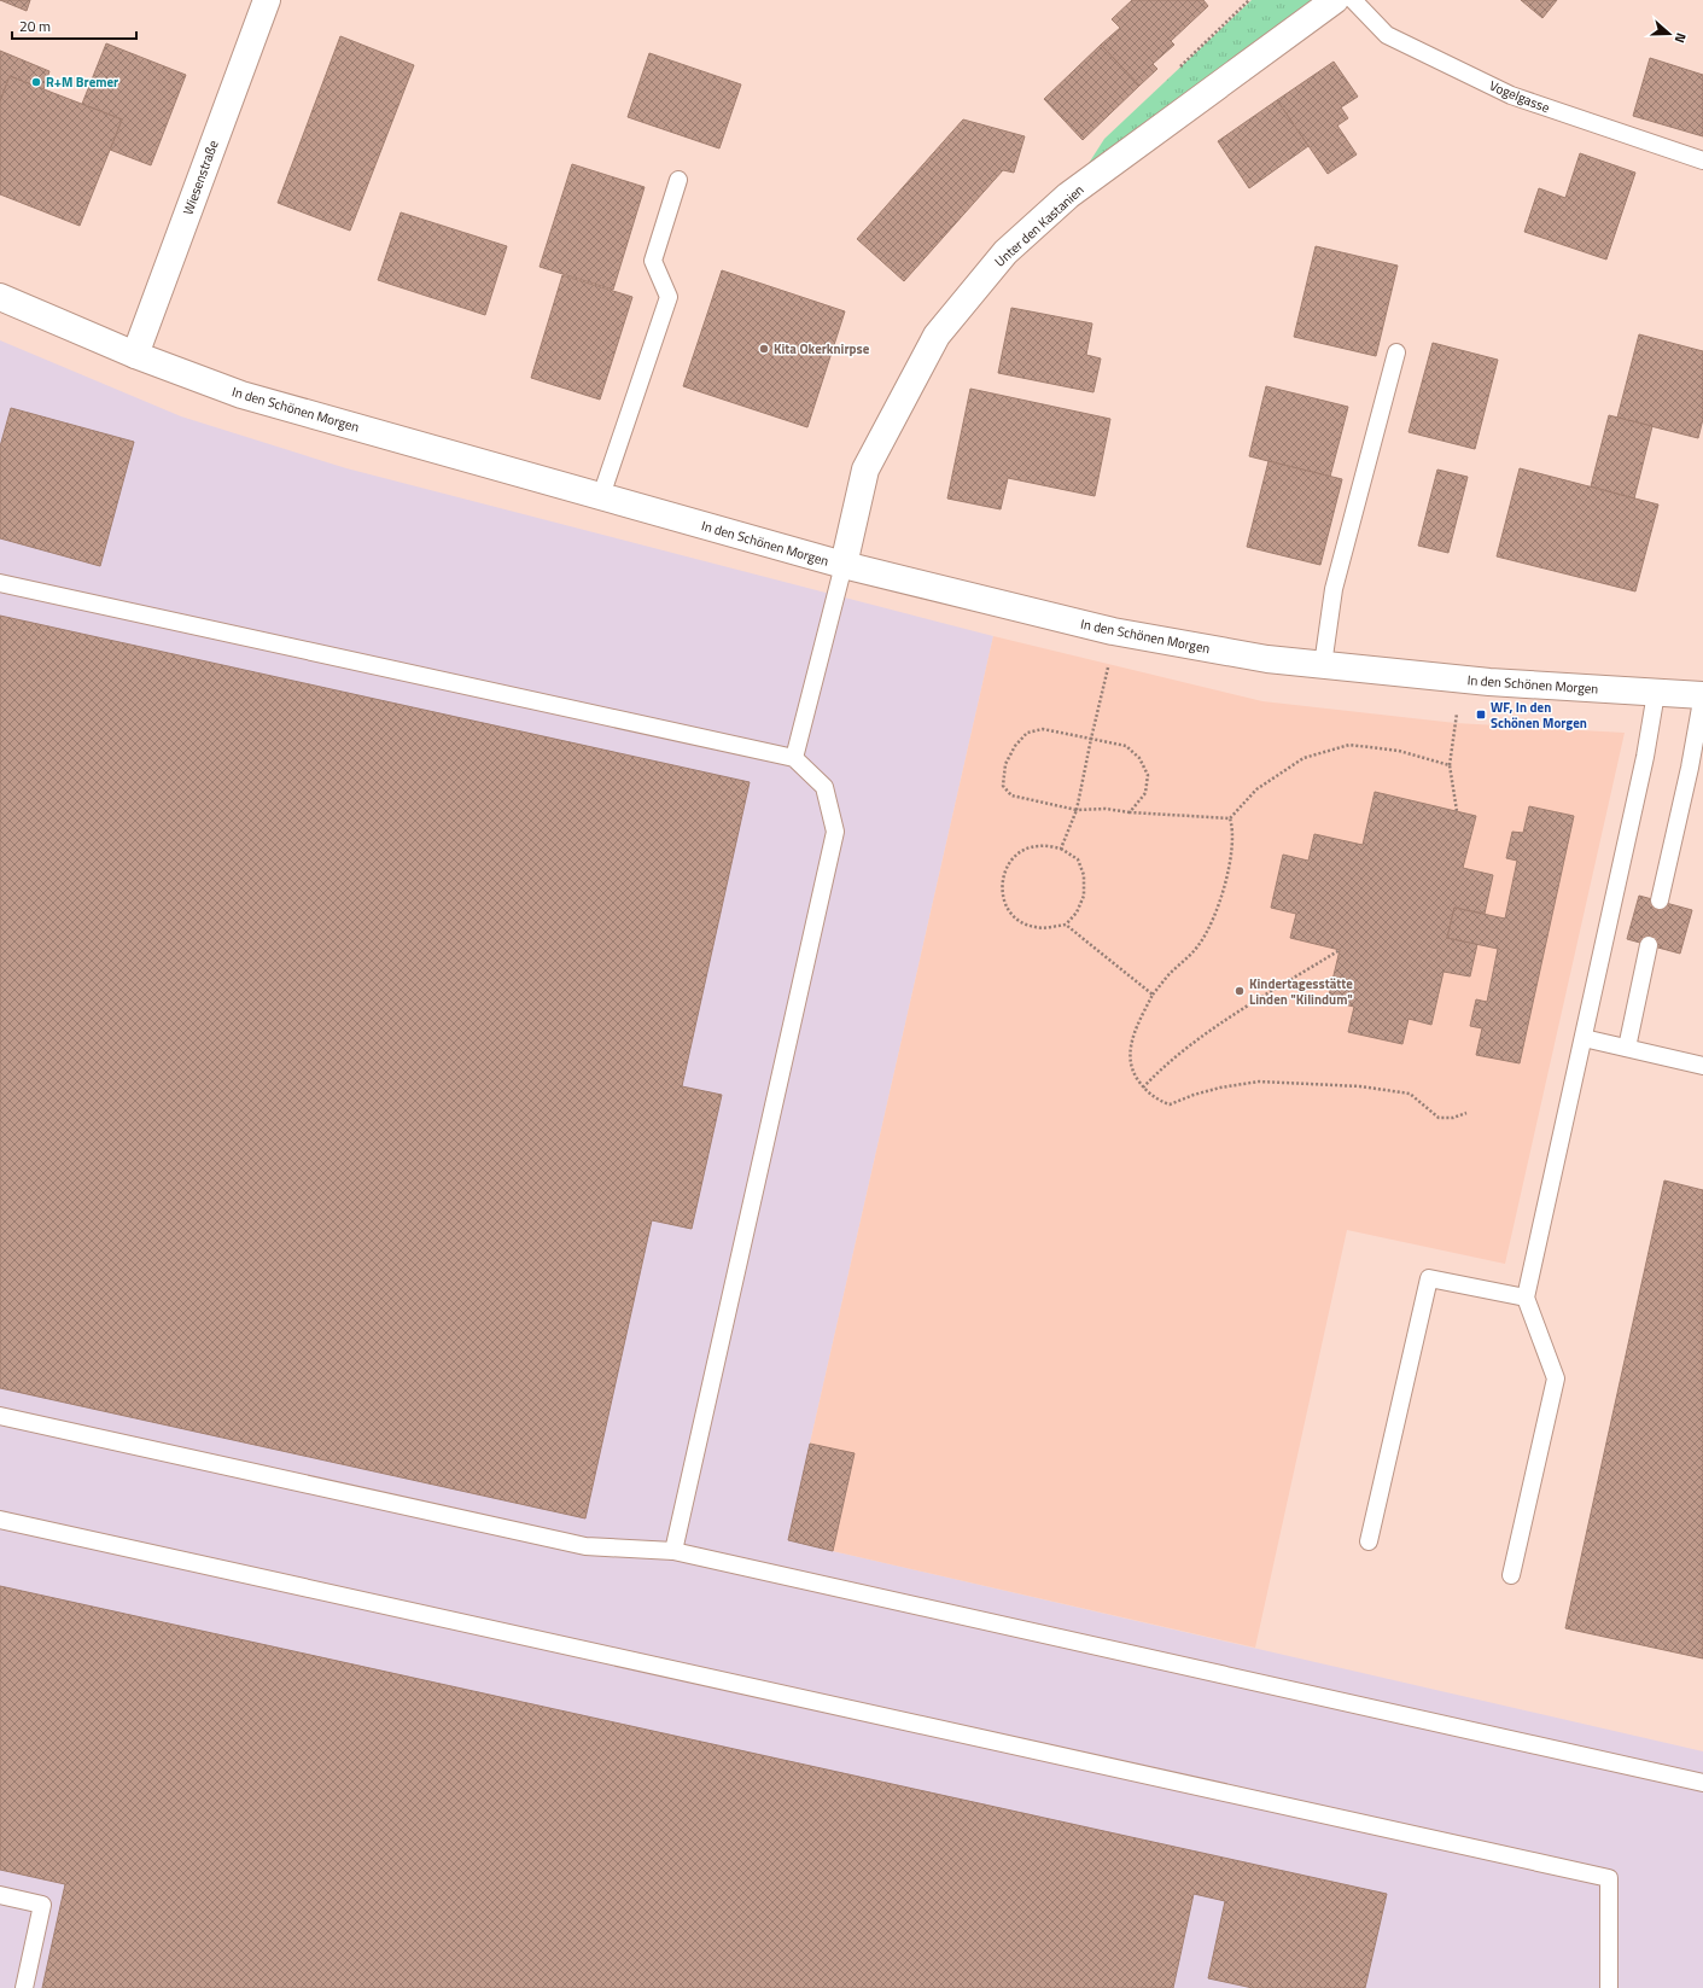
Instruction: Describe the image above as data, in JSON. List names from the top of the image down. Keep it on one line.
{"streets":{"street":["Wiesenstraße","Unter den Kastanien","In den Schönen Morgen"],"lane":["Vogelgasse"]},"crossings":[["Wiesenstraße","In den Schönen Morgen"],["Unter den Kastanien","In den Schönen Morgen"]],"places":{"other":["R+M Bremer","Kita Okerknirpse","Kindertagesstätte Linden \"Kilindum\""],"transit":["WF, In den Schönen Morgen"]},"scale_bar":"20 m","north":"right"}
